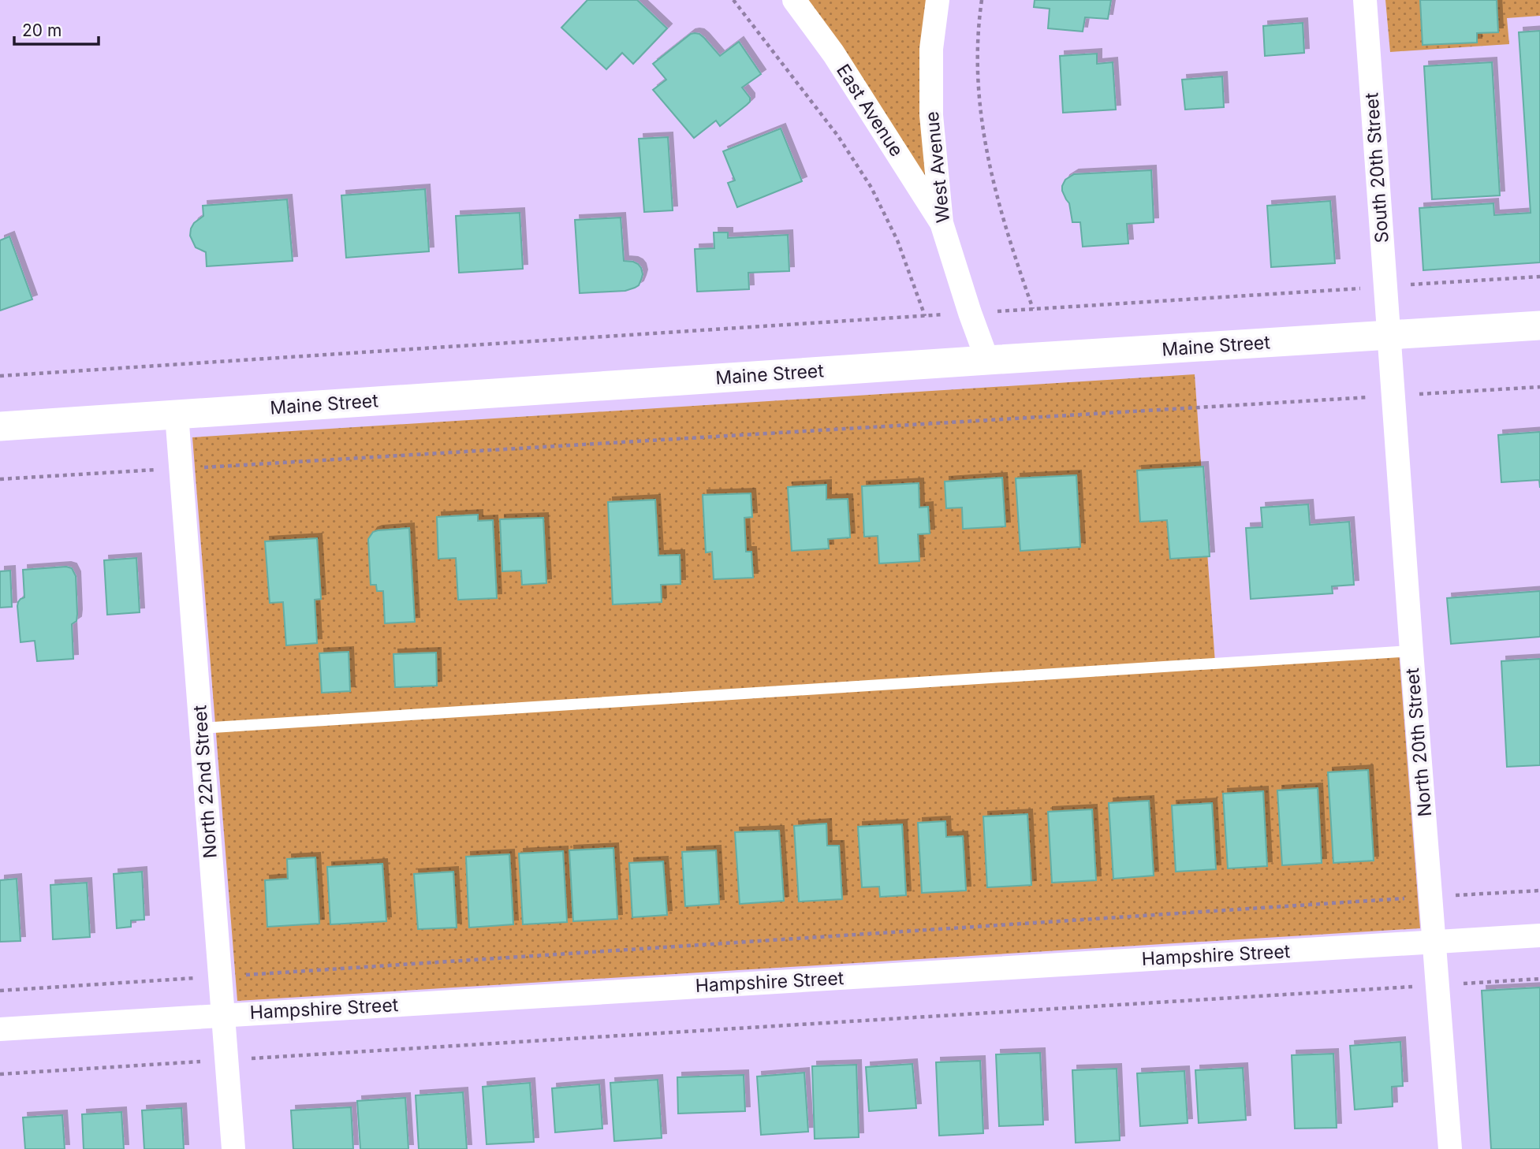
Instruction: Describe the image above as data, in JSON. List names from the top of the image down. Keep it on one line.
{"streets":{"street":["East Avenue","West Avenue","South 20th Street","Maine Street","North 20th Street","North 22nd Street","Hampshire Street"]},"crossings":[["East Avenue","West Avenue"],["West Avenue","Maine Street"],["South 20th Street","Maine Street"],["South 20th Street","North 20th Street"],["Maine Street","North 20th Street"],["Maine Street","North 22nd Street"],["North 20th Street","Hampshire Street"],["North 22nd Street","Hampshire Street"]],"scale_bar":"20 m"}
